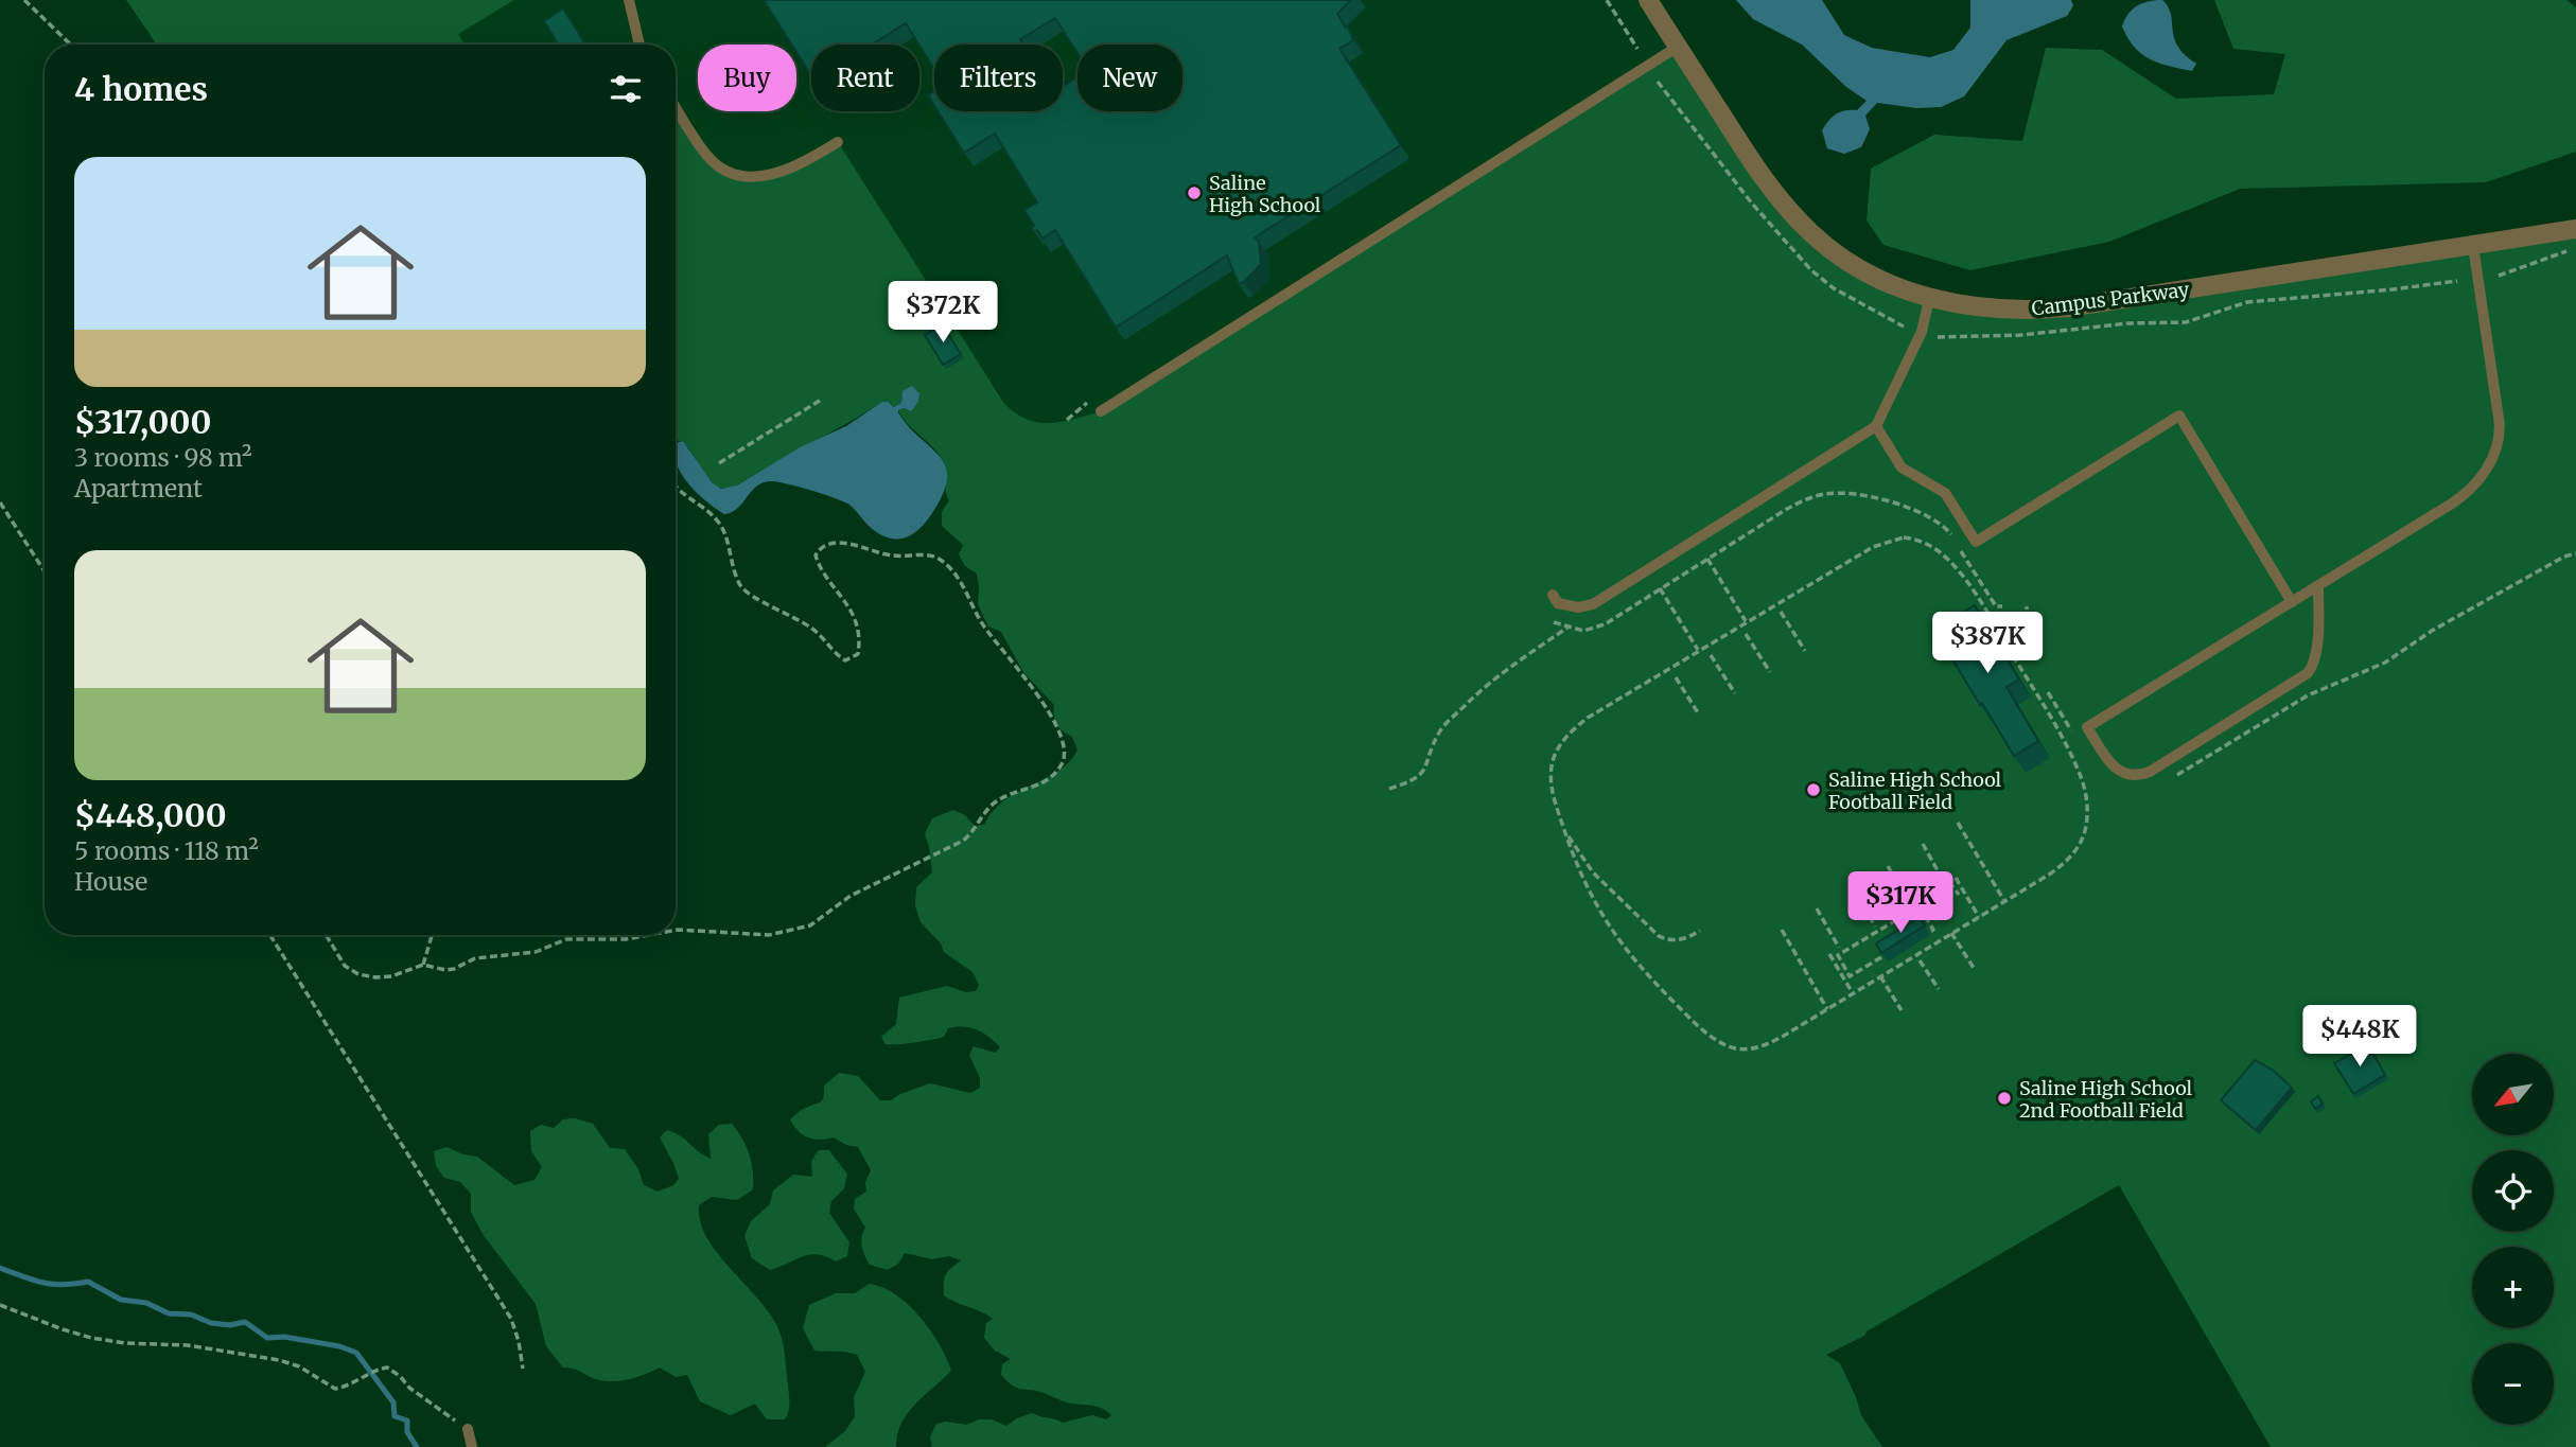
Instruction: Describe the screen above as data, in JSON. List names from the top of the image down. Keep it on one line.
{"streets":{"street":["Campus Parkway"]},"places":["Saline High School","Saline High School Football Field","Saline High School 2nd Football Field"],"north":"bottom left","page":{"chip":["Buy","Rent","Filters","New"],"heading":"4 homes","list":[{"name":"$317,000","note":"3 rooms · 98 m² · Apartment"},{"name":"$448,000","note":"5 rooms · 118 m² · House"}],"price":["$372K","$387K","$317K","$448K"],"map_buttons":["+","−"]}}
